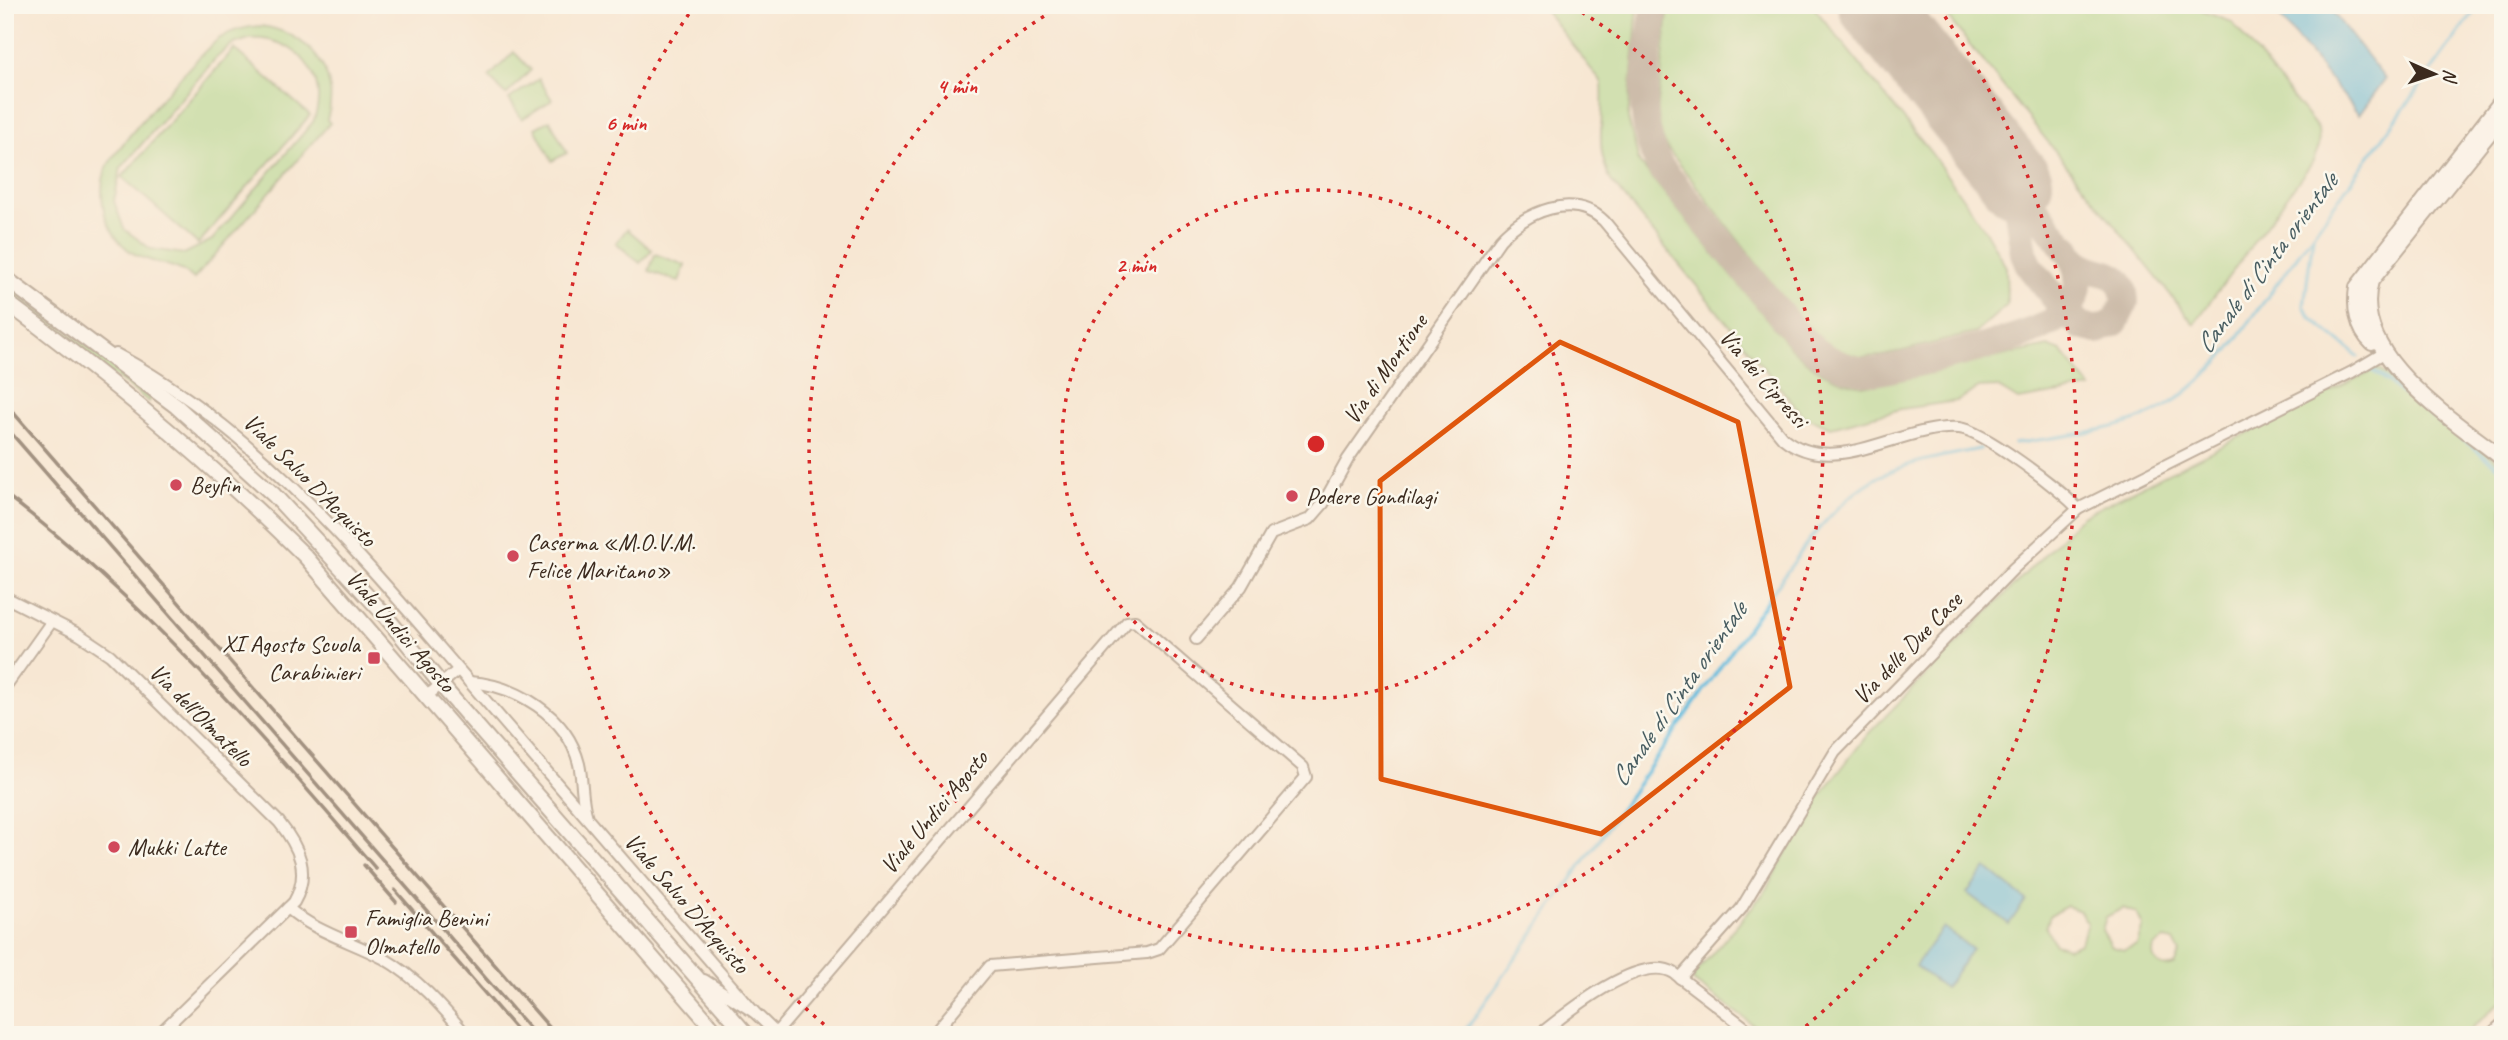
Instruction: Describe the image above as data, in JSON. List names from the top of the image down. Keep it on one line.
{"streets":{"main road":["Viale Undici Agosto"],"street":["Via di Montione","Via dei Cipressi","Viale Salvo D'Acquisto","Via delle Due Case","Via dell'Olmatello"]},"crossings":[["Via di Montione","Via dei Cipressi"],["Via dei Cipressi","Via delle Due Case"],["Viale Salvo D'Acquisto","Viale Undici Agosto"]],"water":["Canale di Cinta orientale"],"places":{"other":["Beyfin","Podere Gondilagi","Caserma «M.O.V.M. Felice Maritano»","Mukki Latte"],"transit":["XI Agosto Scuola Carabinieri","Famiglia Benini Olmatello"]},"north":"right","rings":["4 min","6 min","2 min"]}
